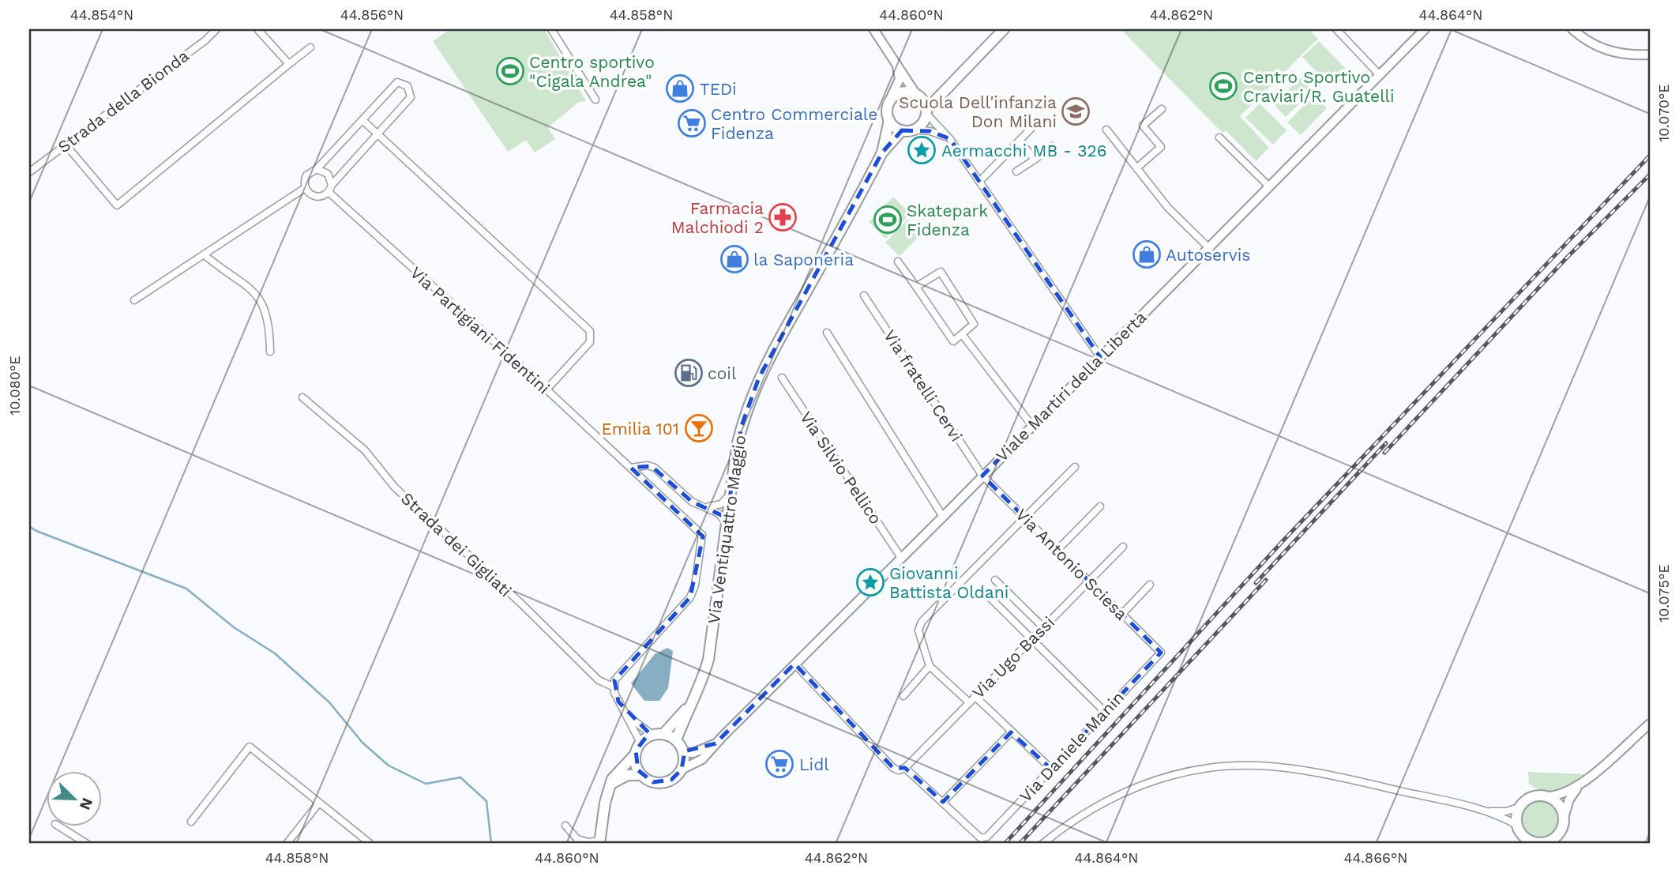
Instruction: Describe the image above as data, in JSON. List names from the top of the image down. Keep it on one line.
{"streets":{"main road":["Via Ventiquattro Maggio"],"street":["Strada della Bionda","Via Partigiani Fidentini","Via fratelli Cervi","Viale Martiri della Libertà","Via Silvio Pellico","Strada dei Gigliati","Via Antonio Sciesa","Via Ugo Bassi","Via Daniele Manin"]},"crossings":[["Via Partigiani Fidentini","Strada dei Gigliati"],["Via fratelli Cervi","Viale Martiri della Libertà"],["Via fratelli Cervi","Via Antonio Sciesa"],["Viale Martiri della Libertà","Via Silvio Pellico"],["Viale Martiri della Libertà","Via Ventiquattro Maggio"],["Viale Martiri della Libertà","Via Antonio Sciesa"],["Via Antonio Sciesa","Via Ugo Bassi"],["Via Antonio Sciesa","Via Daniele Manin"]],"places":{"sports":["Centro sportivo \"Cigala Andrea\"","Centro Sportivo Craviari/R. Guatelli","Skatepark Fidenza"],"shop":["TEDi","Autoservis","la Saponeria"],"school or university":["Scuola Dell'infanzia Don Milani"],"supermarket":["Centro Commerciale Fidenza","Lidl"],"place":["Aermacchi MB - 326","Giovanni Battista Oldani"],"pharmacy":["Farmacia Malchiodi 2"],"fuel station":["coil"],"bar":["Emilia 101"]},"north":"bottom right","coordinates":["44.854°N","44.856°N","44.858°N","44.860°N","44.862°N","44.864°N","10.070°E","10.080°E","10.075°E","44.866°N"]}
